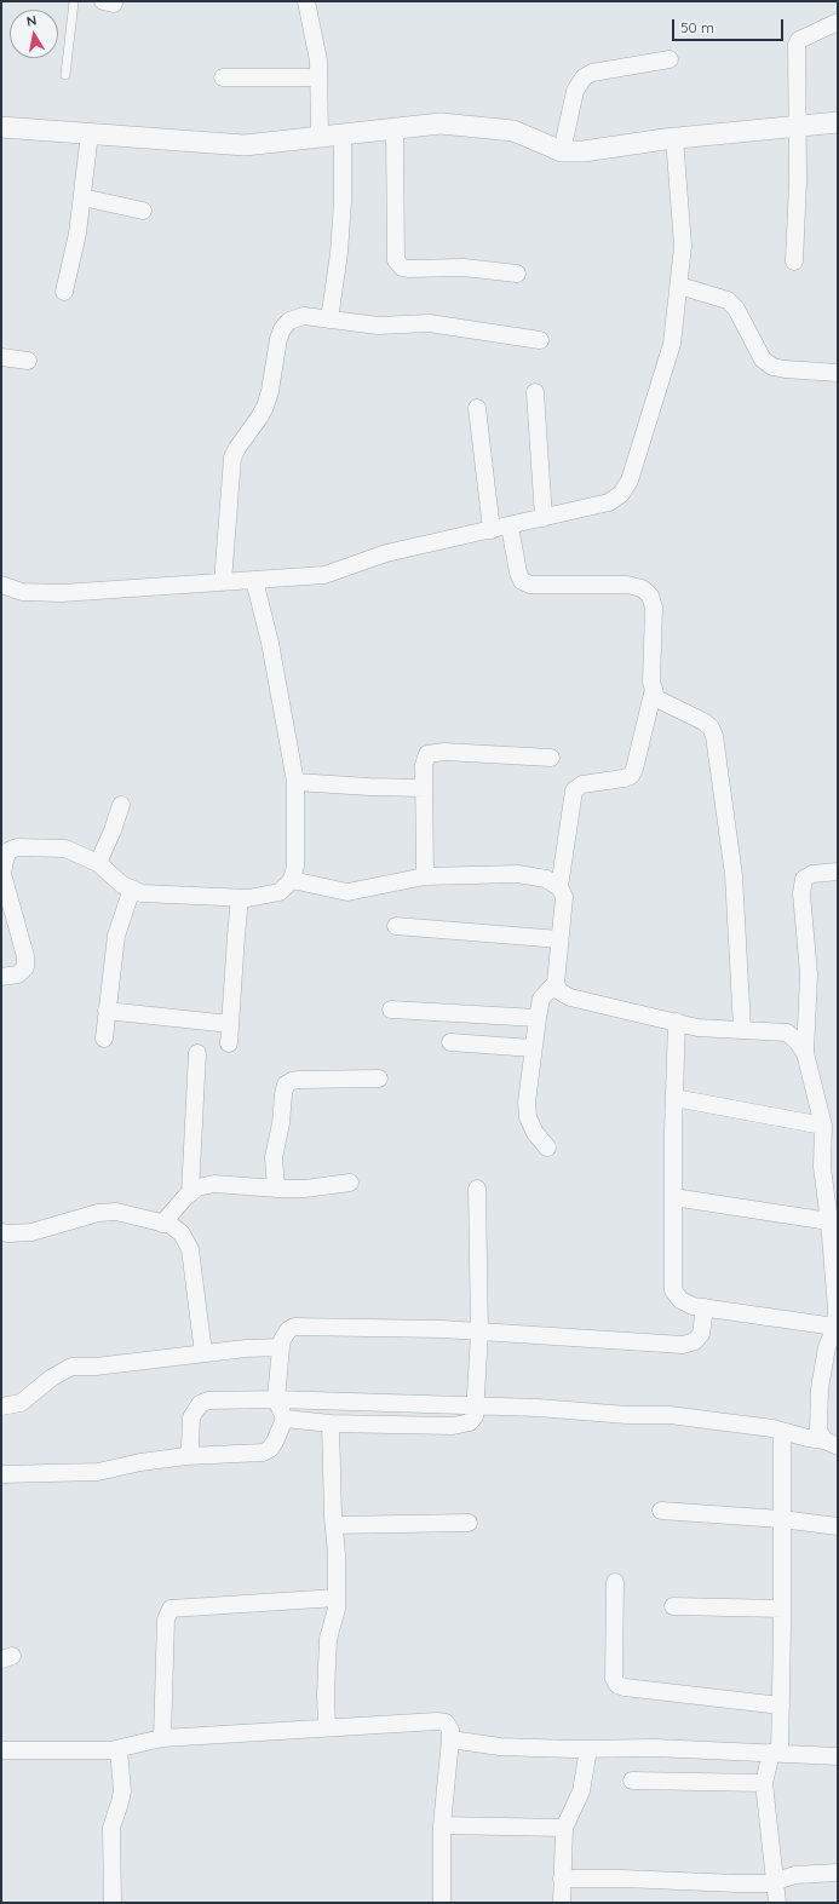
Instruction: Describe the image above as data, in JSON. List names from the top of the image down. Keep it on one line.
{"scale_bar":"50 m","north":"top"}
